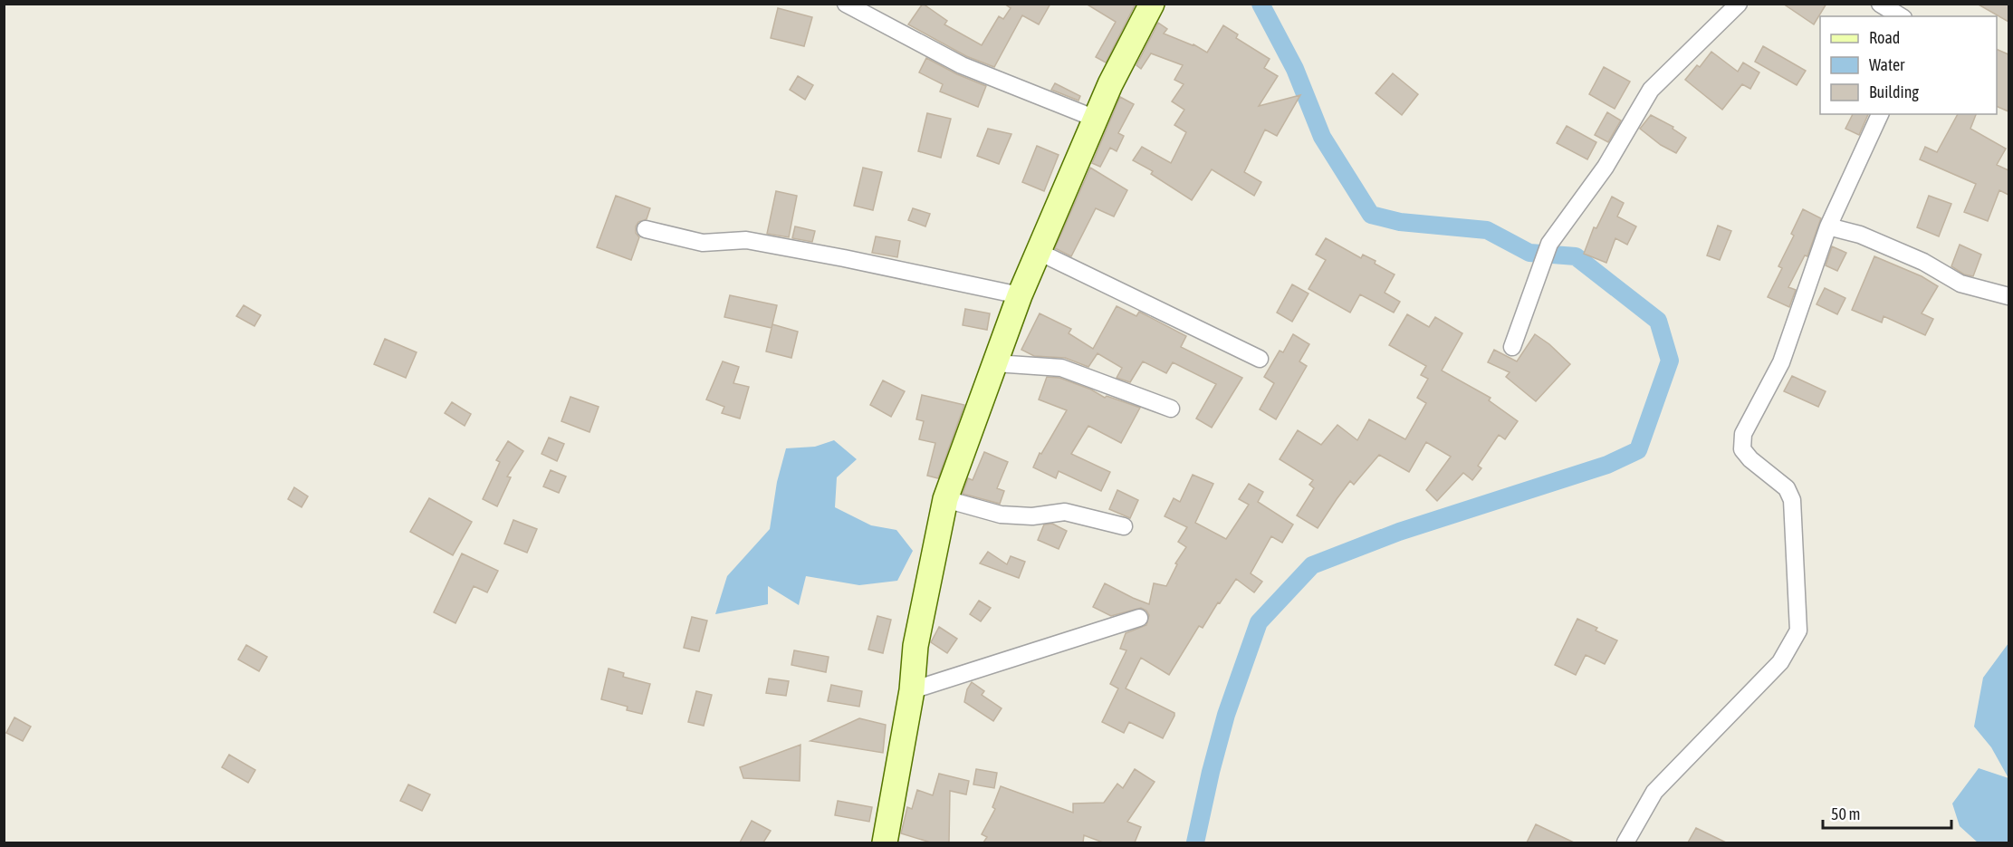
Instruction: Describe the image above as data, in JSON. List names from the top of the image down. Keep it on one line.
{"legend":["Road","Water","Building"],"scale_bar":"50 m"}
